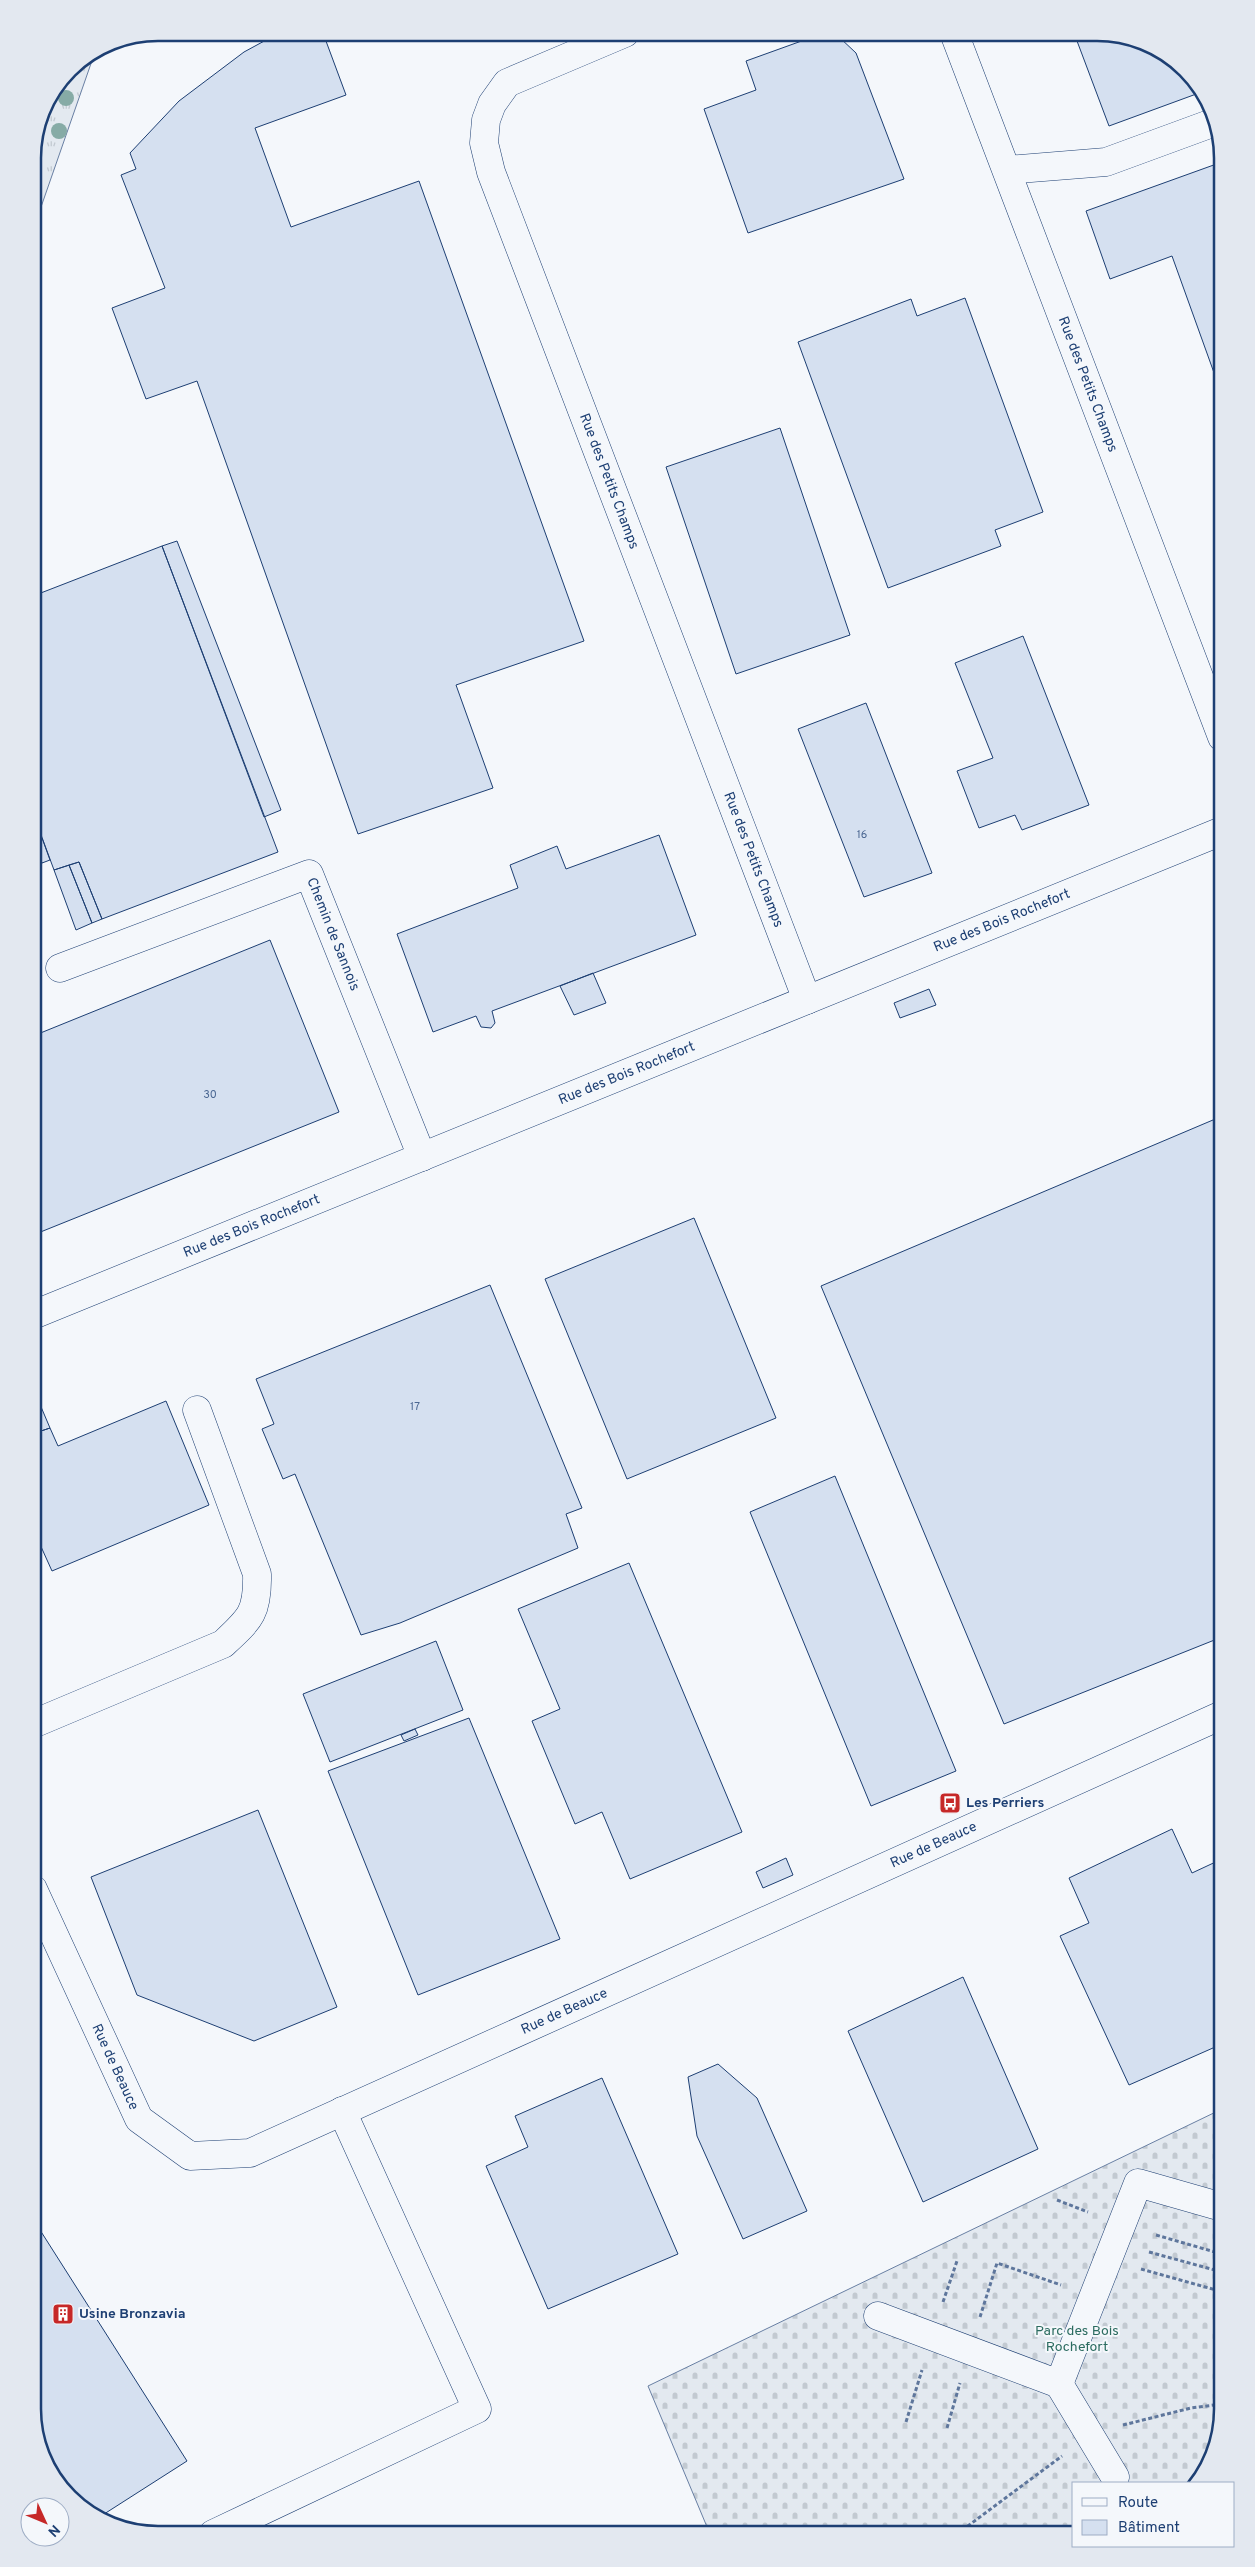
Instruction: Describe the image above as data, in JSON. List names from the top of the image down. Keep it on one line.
{"streets":{"street":["Rue des Petits Champs","Rue des Bois Rochefort","Chemin de Sannois","Rue de Beauce"]},"crossings":[["Rue des Petits Champs","Rue des Bois Rochefort"],["Rue des Bois Rochefort","Chemin de Sannois"]],"parks":["Parc des Bois Rochefort"],"places":{"bus stop":["Les Perriers"],"building":["Usine Bronzavia"]},"house_numbers":["16","30","17"],"legend":["Route","Bâtiment"],"north":"bottom right"}
